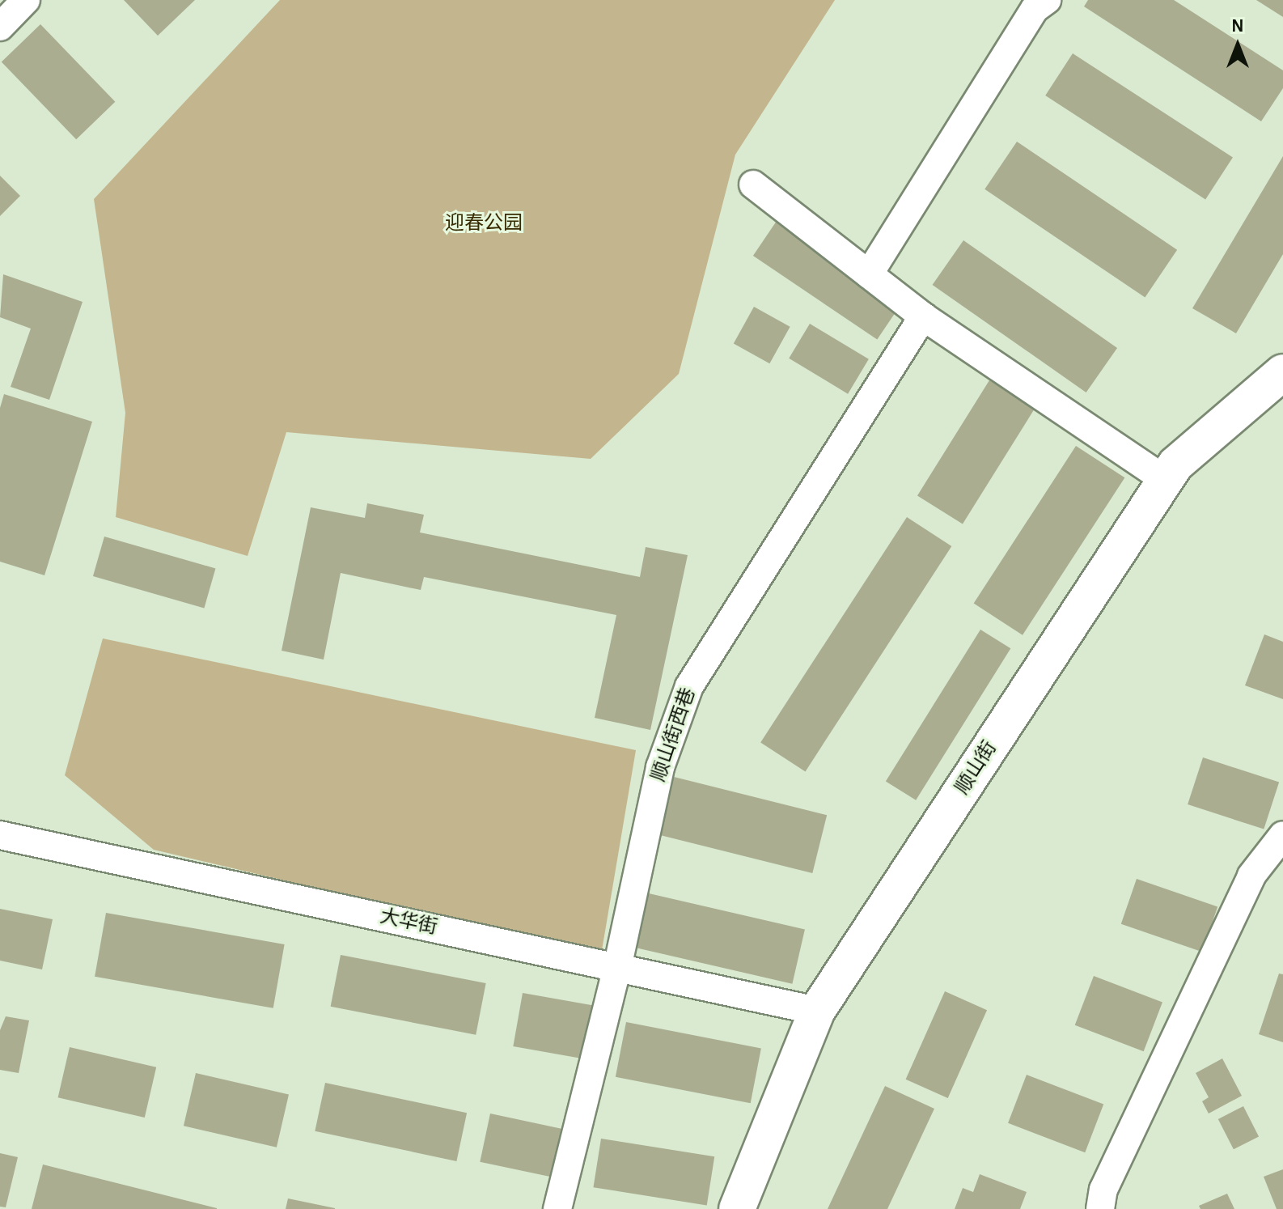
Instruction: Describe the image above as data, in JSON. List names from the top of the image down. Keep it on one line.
{"streets":{"street":["顺山街西巷","顺山街","大华街"]},"crossings":[["顺山街西巷","大华街"],["顺山街","大华街"]],"parks":["迎春公园"],"north":"top"}
